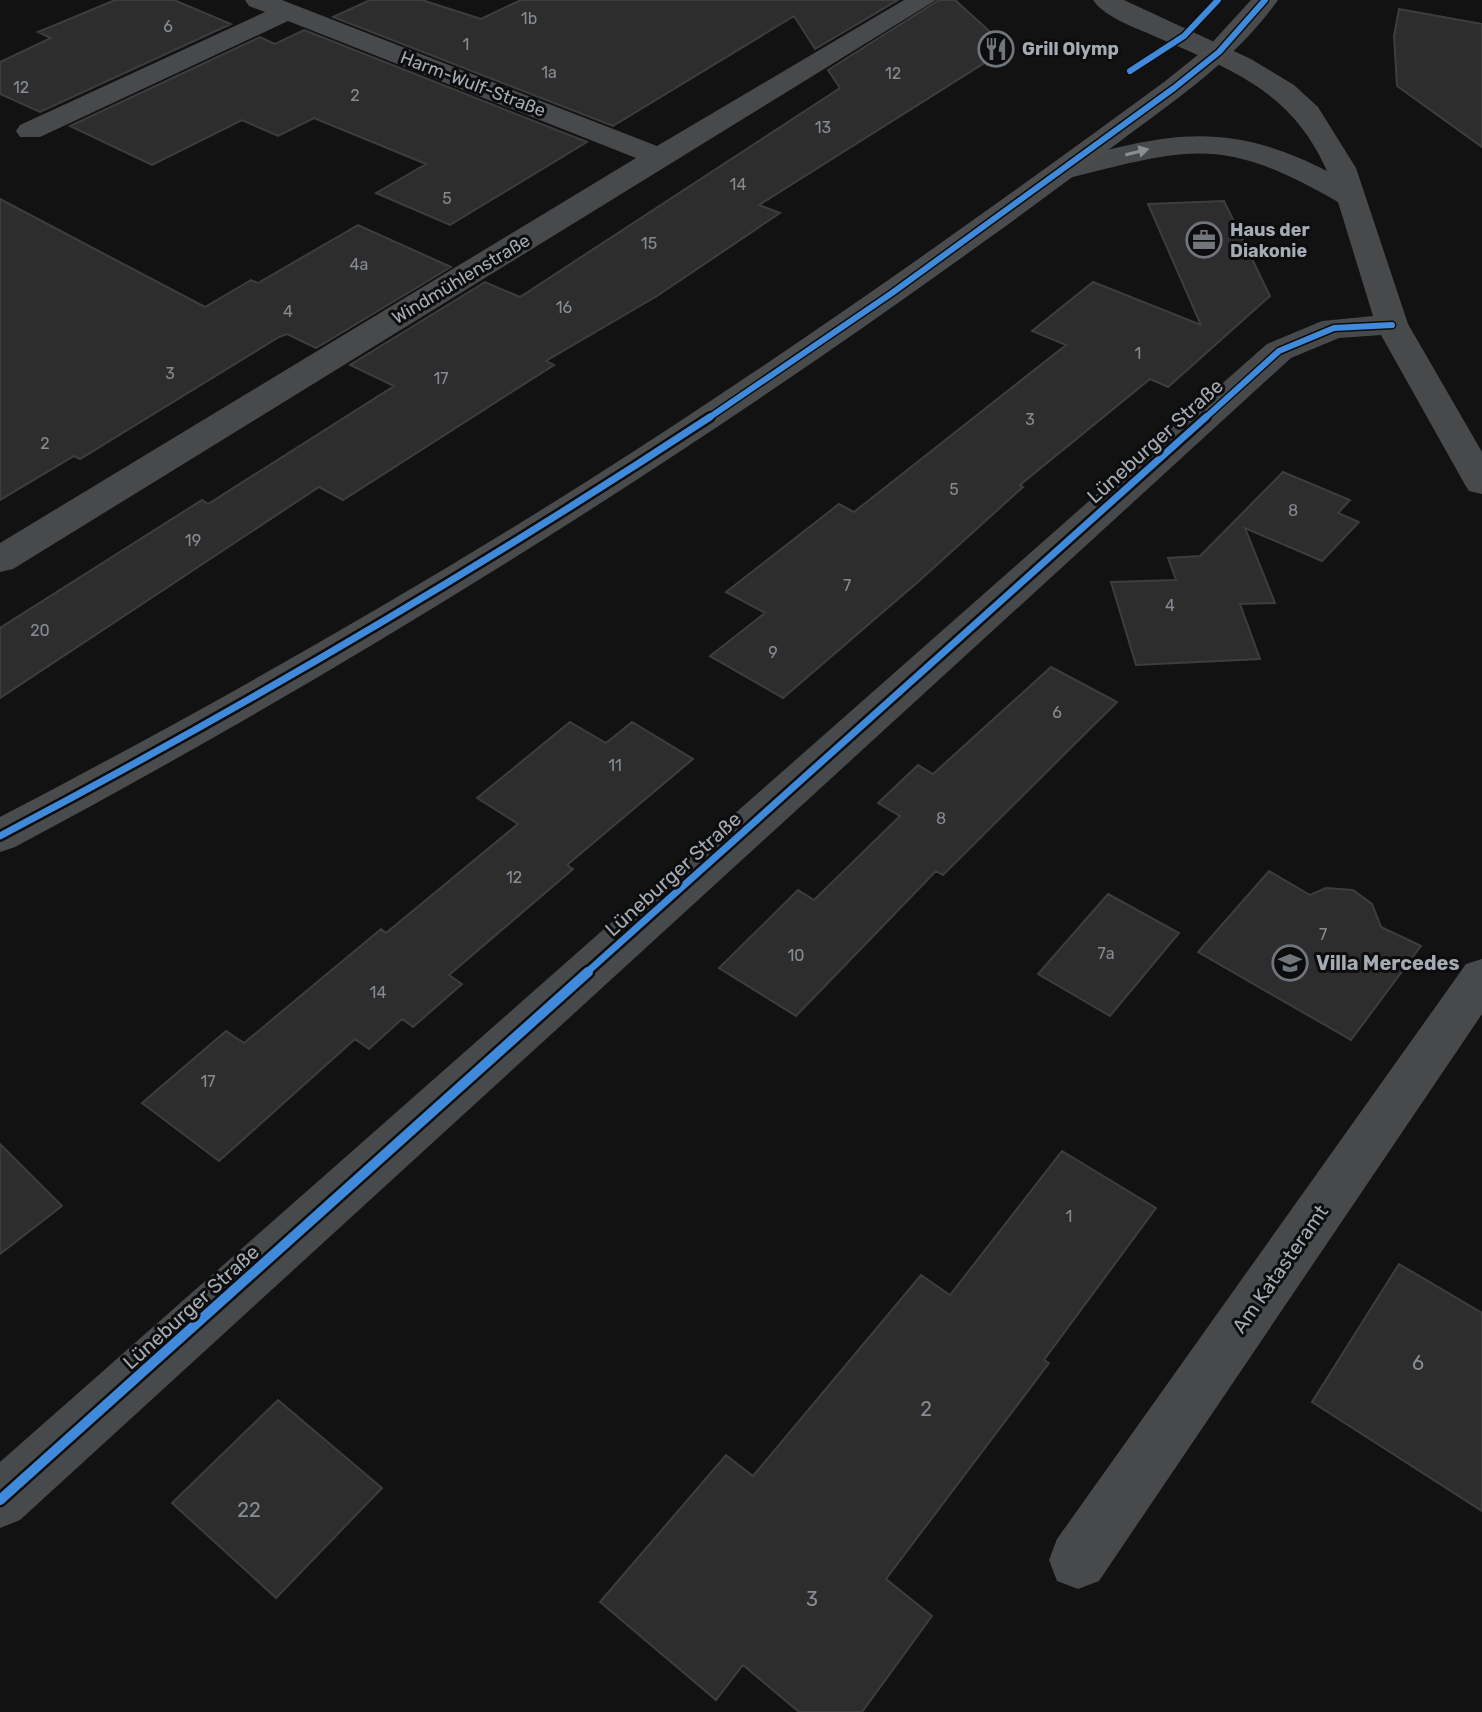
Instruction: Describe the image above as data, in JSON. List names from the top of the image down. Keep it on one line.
{"streets":{"street":["Harm-Wulf-Straße","Windmühlenstraße","Lüneburger Straße","Am Katasteramt"]},"crossings":[["Harm-Wulf-Straße","Windmühlenstraße"]],"places":{"restaurant":["Grill Olymp"],"office":["Haus der Diakonie"],"school or university":["Villa Mercedes"]},"house_numbers":["1b","6","1","1a","12","12","2","13","14","5","15","4a","16","4","1","3","17","3","2","5","8","19","7","4","20","9","6","11","8","12","7","7a","10","14","17","1","6","2","22","3"]}
